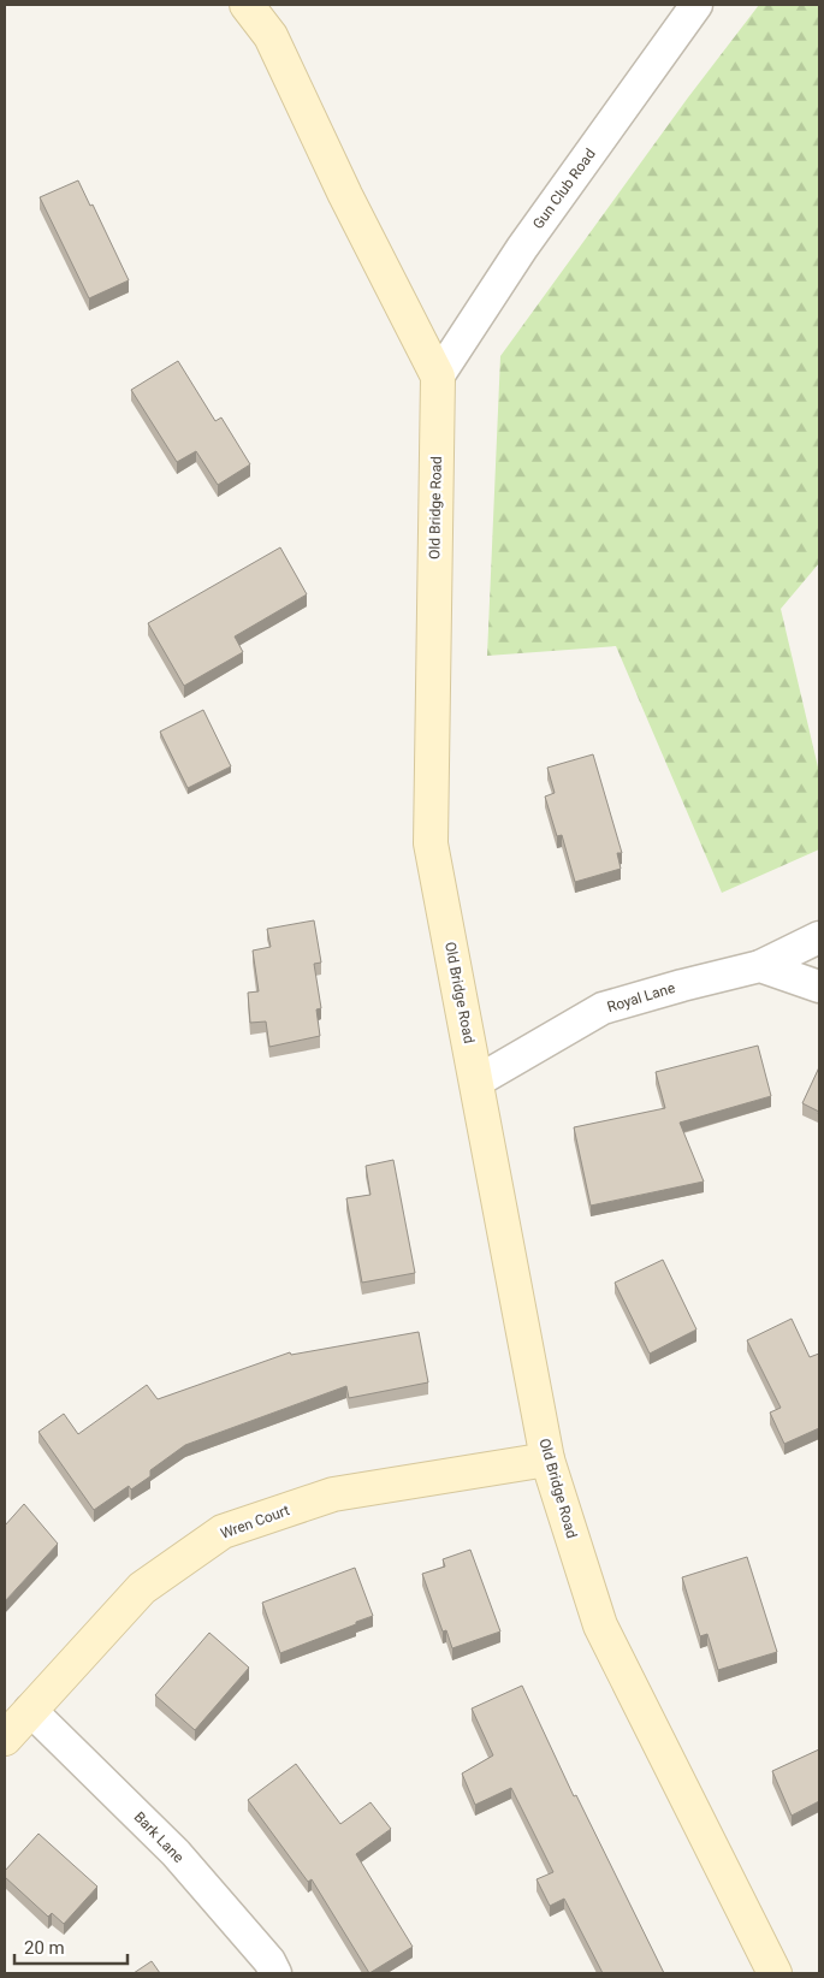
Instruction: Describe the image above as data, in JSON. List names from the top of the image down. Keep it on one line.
{"streets":{"street":["Gun Club Road","Old Bridge Road","Royal Lane","Wren Court","Bark Lane"]},"crossings":[["Gun Club Road","Old Bridge Road"],["Old Bridge Road","Royal Lane"],["Old Bridge Road","Wren Court"],["Wren Court","Bark Lane"]],"scale_bar":"20 m"}
